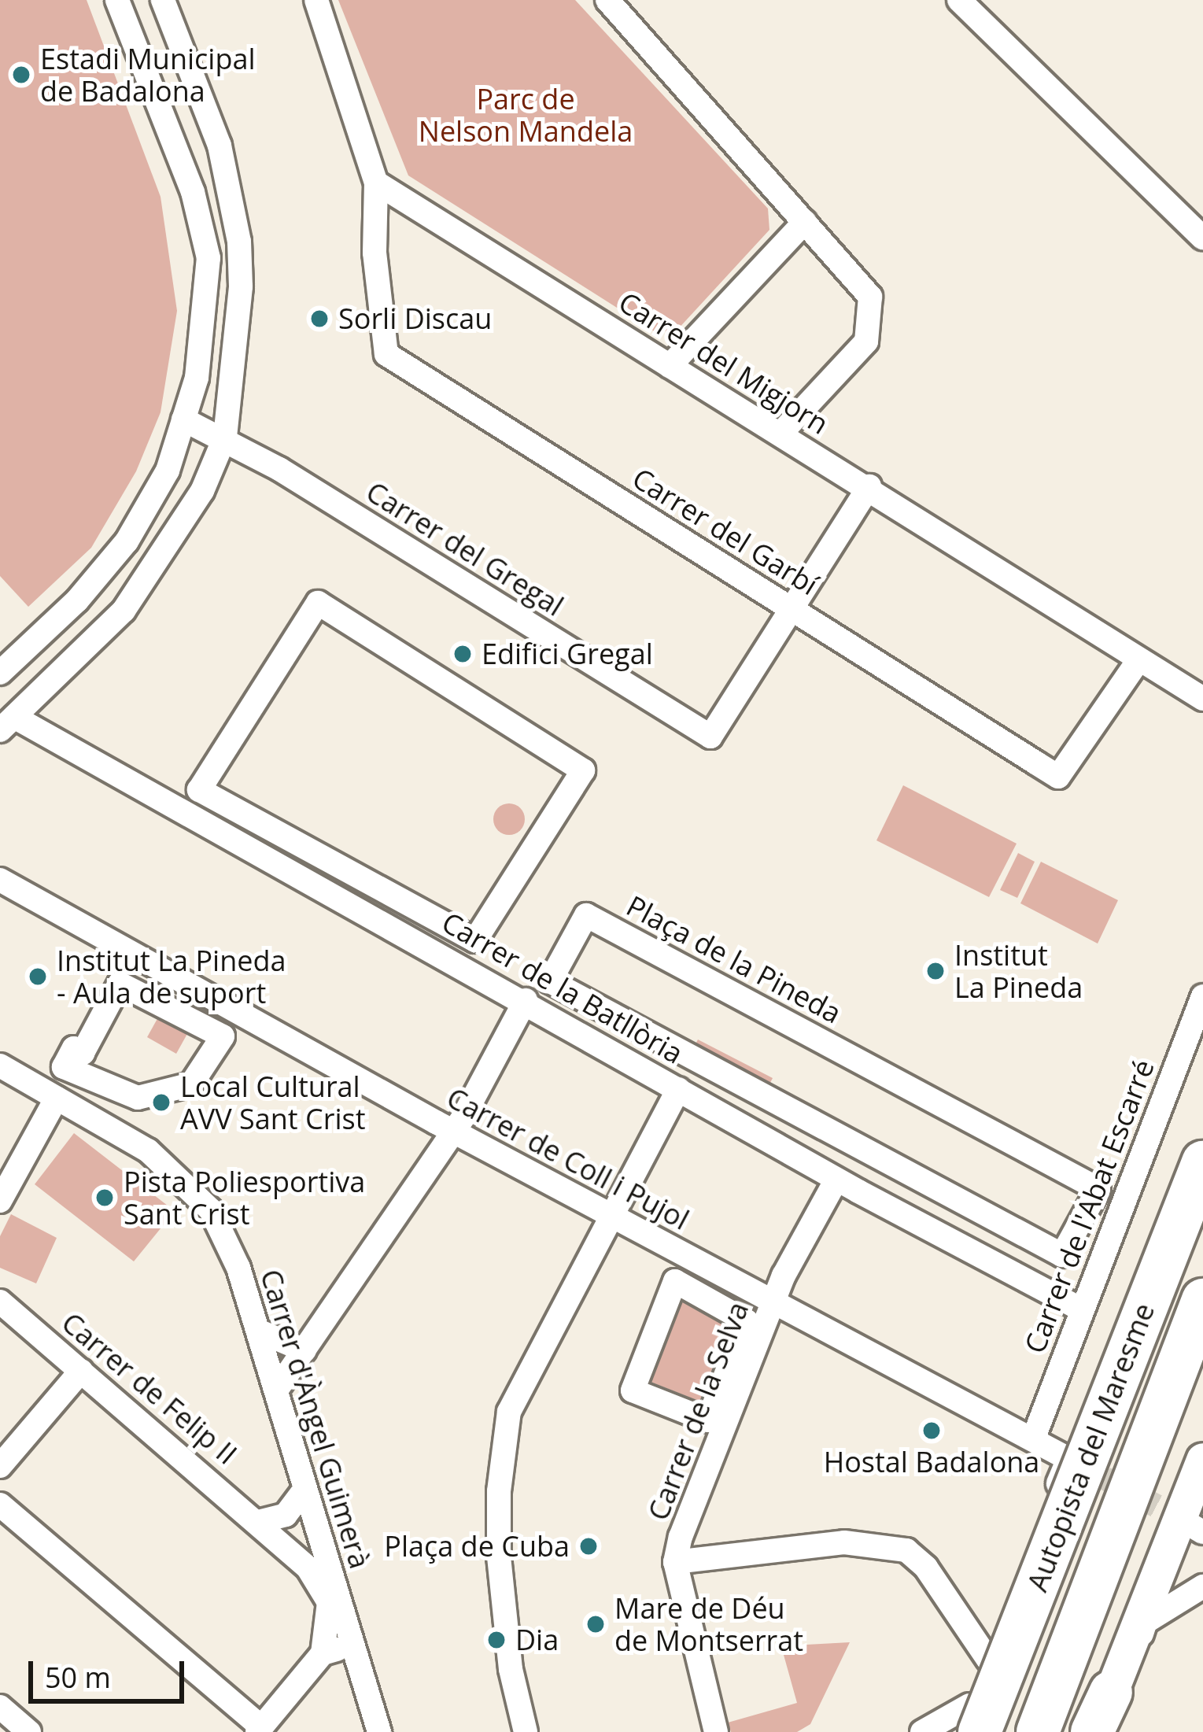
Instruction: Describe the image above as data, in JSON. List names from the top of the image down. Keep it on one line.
{"streets":{"highway":["Autopista del Maresme"],"street":["Carrer del Migjorn","Carrer del Garbí","Carrer del Gregal","Plaça de la Pineda","Carrer de la Batllòria","Carrer de Coll i Pujol","Carrer de l'Abat Escarré","Carrer de Felip II","Carrer de la Selva","Carrer d'Àngel Guimerà"]},"crossings":[["Carrer del Migjorn","Carrer del Garbí"],["Carrer del Garbí","Carrer del Gregal"],["Carrer de la Batllòria","Carrer de l'Abat Escarré"],["Carrer de la Batllòria","Carrer de la Selva"],["Carrer de Coll i Pujol","Carrer de l'Abat Escarré"],["Carrer de Coll i Pujol","Carrer de la Selva"]],"parks":["Parc de Nelson Mandela"],"places":["Estadi Municipal de Badalona","Sorli Discau","Edifici Gregal","Institut La Pineda","Institut La Pineda - Aula de suport","Local Cultural AVV Sant Crist","Pista Poliesportiva Sant Crist","Hostal Badalona","Plaça de Cuba","Mare de Déu de Montserrat","Dia"],"scale_bar":"50 m"}
